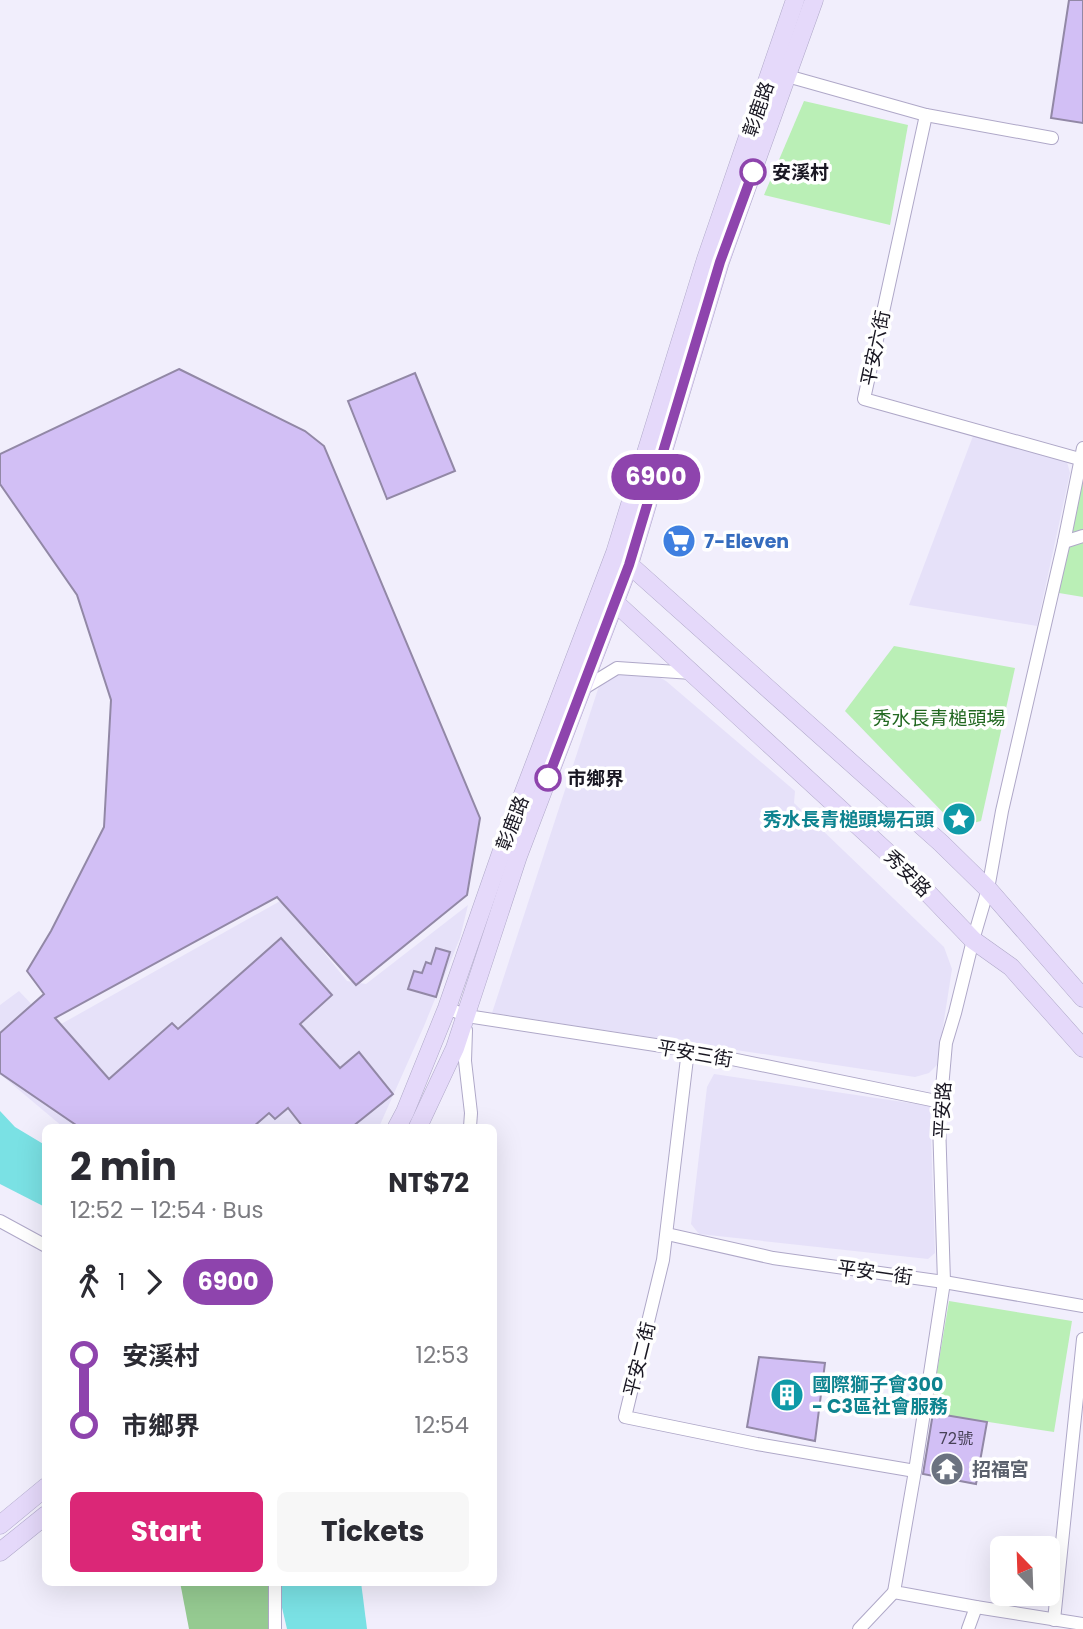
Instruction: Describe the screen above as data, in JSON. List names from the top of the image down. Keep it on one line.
{"streets":{"main road":["彰鹿路","秀安路"],"street":["平安六街","平安三街","平安路","平安一街","平安二街"]},"crossings":[["彰鹿路","秀安路"],["彰鹿路","平安三街"],["平安六街","平安路"],["秀安路","平安路"],["平安三街","平安路"],["平安三街","平安二街"],["平安路","平安一街"],["平安路","平安二街"],["平安一街","平安二街"]],"parks":["秀水長青槌頭場"],"places":{"other":["安溪村","市鄉界"],"supermarket":["7-Eleven"],"place":["秀水長青槌頭場石頭"],"building":["國際獅子會300 - C3區社會服務"],"temple":["招福宮"]},"lines":["bus line 6900"],"house_numbers":["72號"],"north":"top left","page":{"on_map":"6900","heading":["2 min","12:52 – 12:54 · Bus","NT$72"],"legs":["1","6900"],"list":[{"name":"安溪村","value":"12:53"},{"name":"市鄉界","value":"12:54"}],"buttons":["Start","Tickets"]}}
